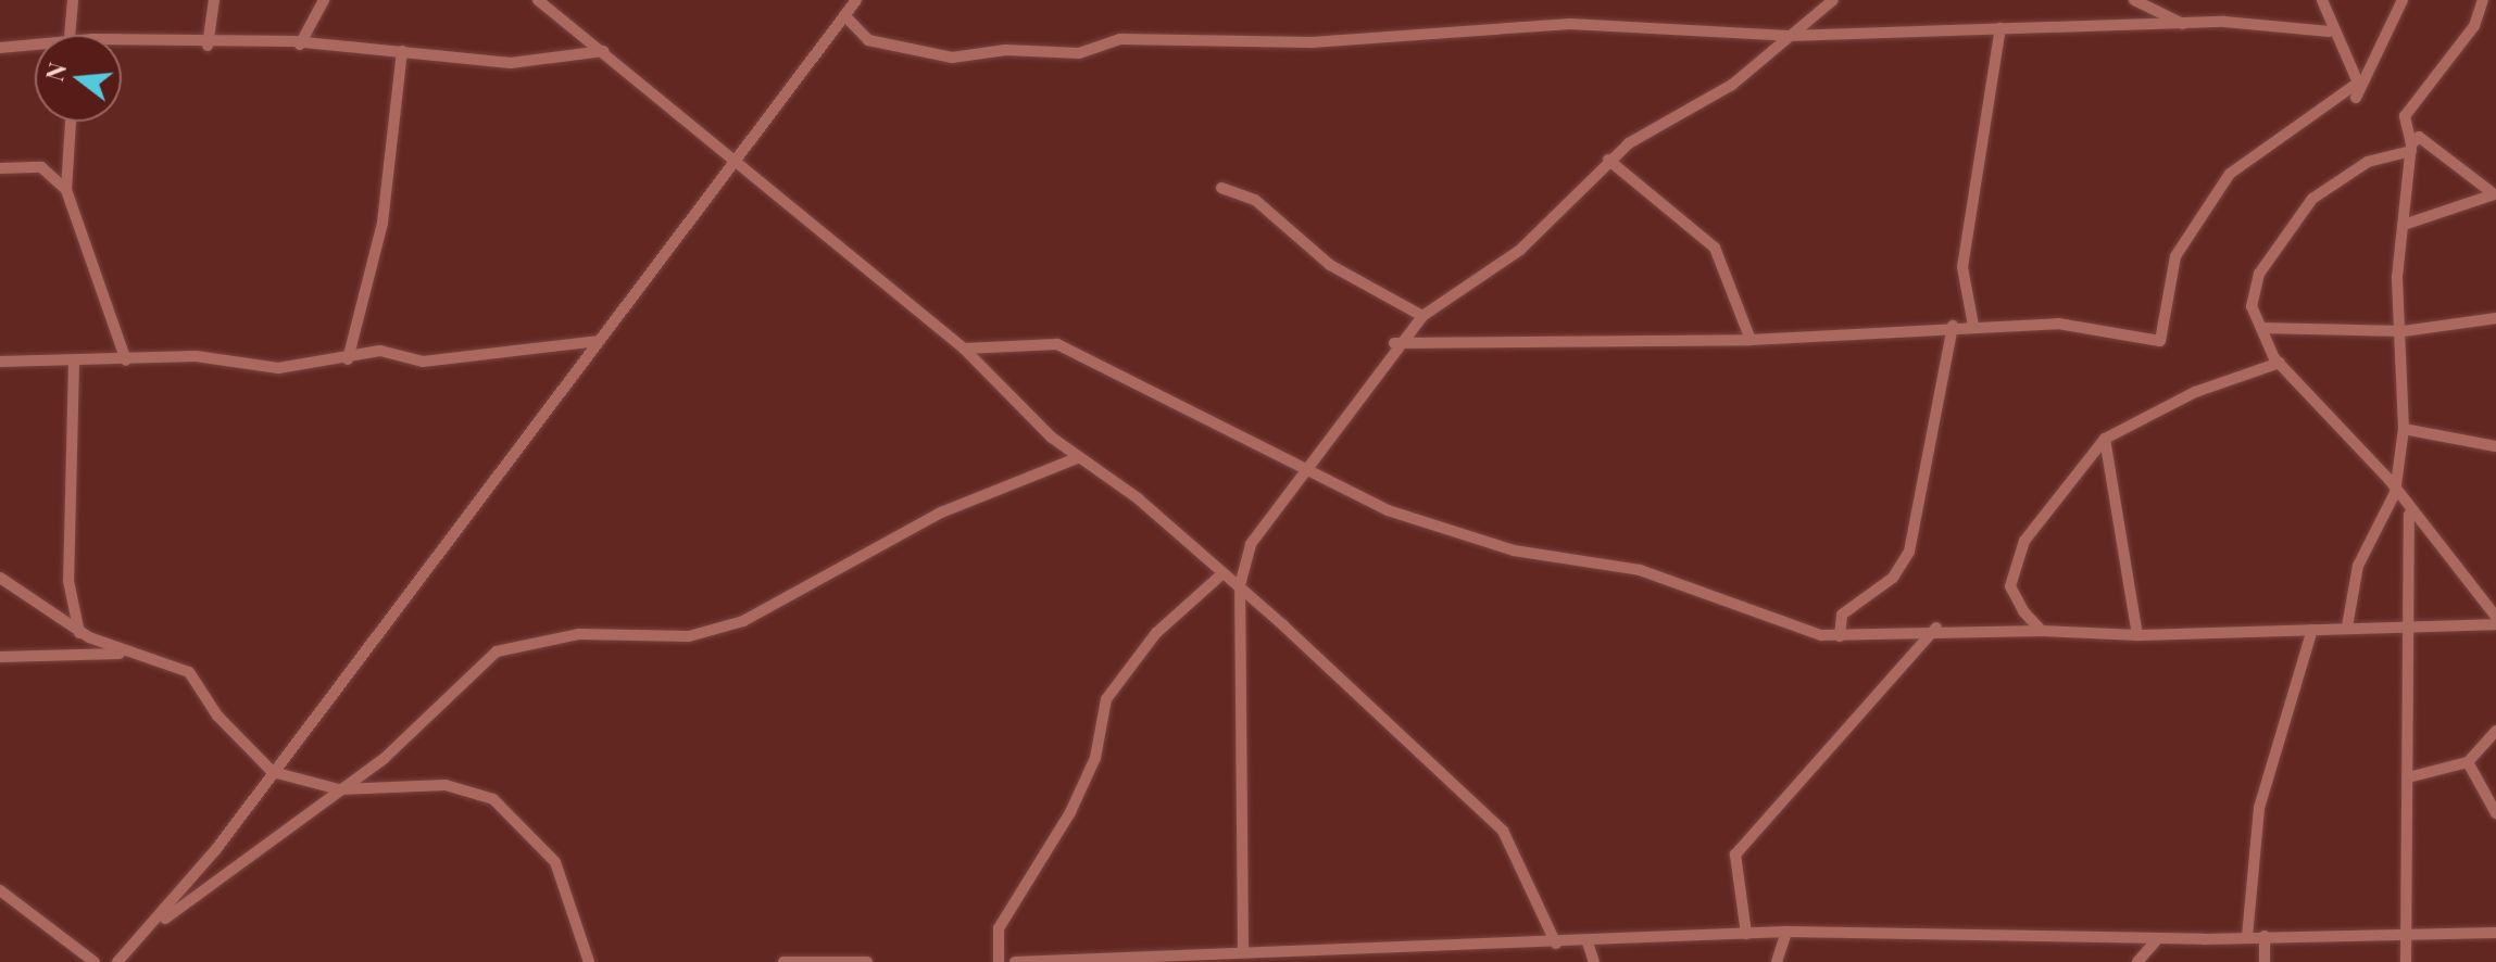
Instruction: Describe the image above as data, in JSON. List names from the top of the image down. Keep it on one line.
{"north":"left"}
